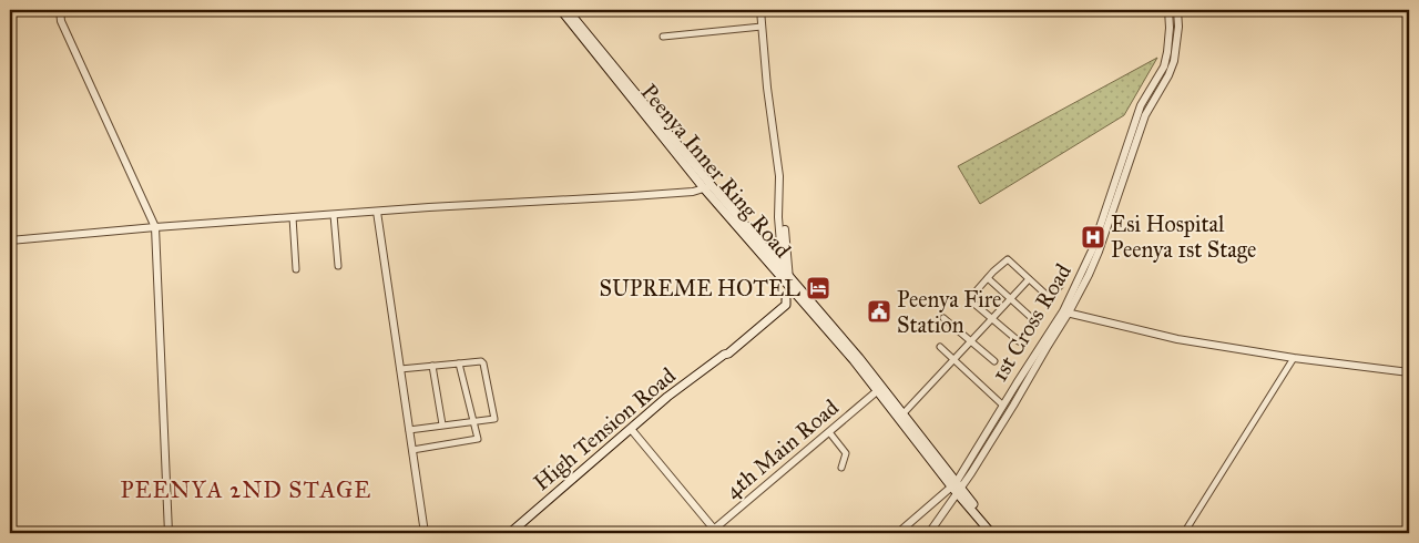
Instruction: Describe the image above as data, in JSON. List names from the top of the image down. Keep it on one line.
{"streets":{"main road":["Peenya Inner Ring Road","High Tension Road"],"street":["1st Cross Road","4th Main Road"]},"crossings":[["Peenya Inner Ring Road","1st Cross Road"],["Peenya Inner Ring Road","High Tension Road"],["Peenya Inner Ring Road","4th Main Road"]],"districts":["PEENYA 2ND STAGE"],"places":{"hospital":["Esi Hospital Peenya 1st Stage"],"hotel":["SUPREME HOTEL"],"public building":["Peenya Fire Station"]}}
